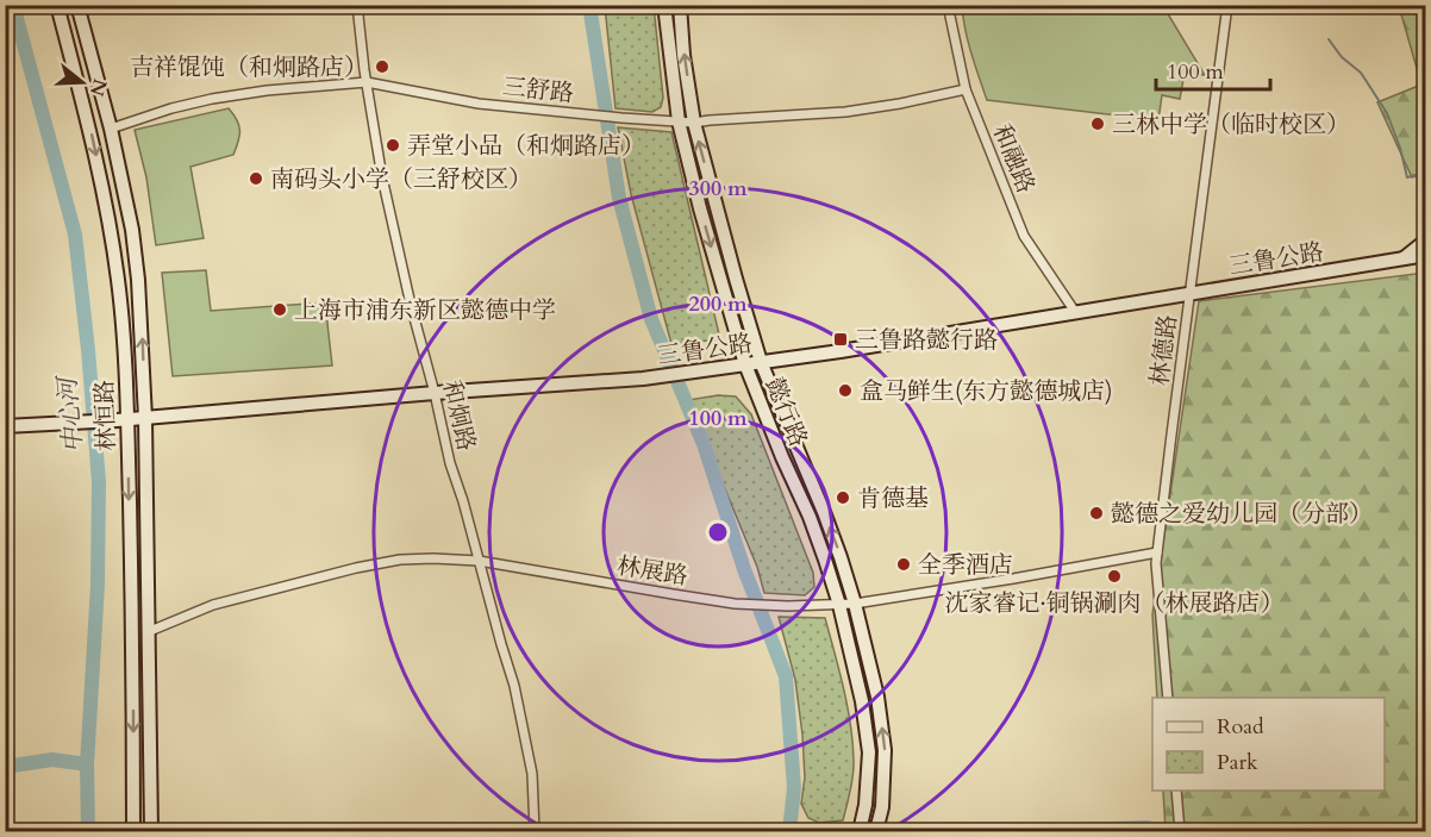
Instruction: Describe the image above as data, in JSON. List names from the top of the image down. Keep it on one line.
{"streets":{"main road":["三鲁公路","懿行路","林恒路"],"street":["三舒路","和融路","林德路","和炯路","林展路"]},"crossings":[["三舒路","和融路"],["三舒路","懿行路"],["三舒路","林恒路"],["三舒路","和炯路"],["和融路","三鲁公路"],["三鲁公路","林德路"],["三鲁公路","懿行路"],["三鲁公路","林恒路"],["三鲁公路","和炯路"],["林德路","林展路"],["懿行路","林展路"],["林恒路","林展路"],["和炯路","林展路"]],"water":["中心河"],"places":{"other":["吉祥馄饨（和炯路店）","三林中学（临时校区）","弄堂小品（和炯路店）","南码头小学（三舒校区）","上海市浦东新区懿德中学","盒马鲜生(东方懿德城店)","肯德基","懿德之爱幼儿园（分部）","全季酒店","沈家睿记·铜锅涮肉（林展路店）"],"transit":["三鲁路懿行路"]},"legend":["Road","Park"],"scale_bar":"100 m","north":"right","rings":["300 m","200 m","100 m"]}
